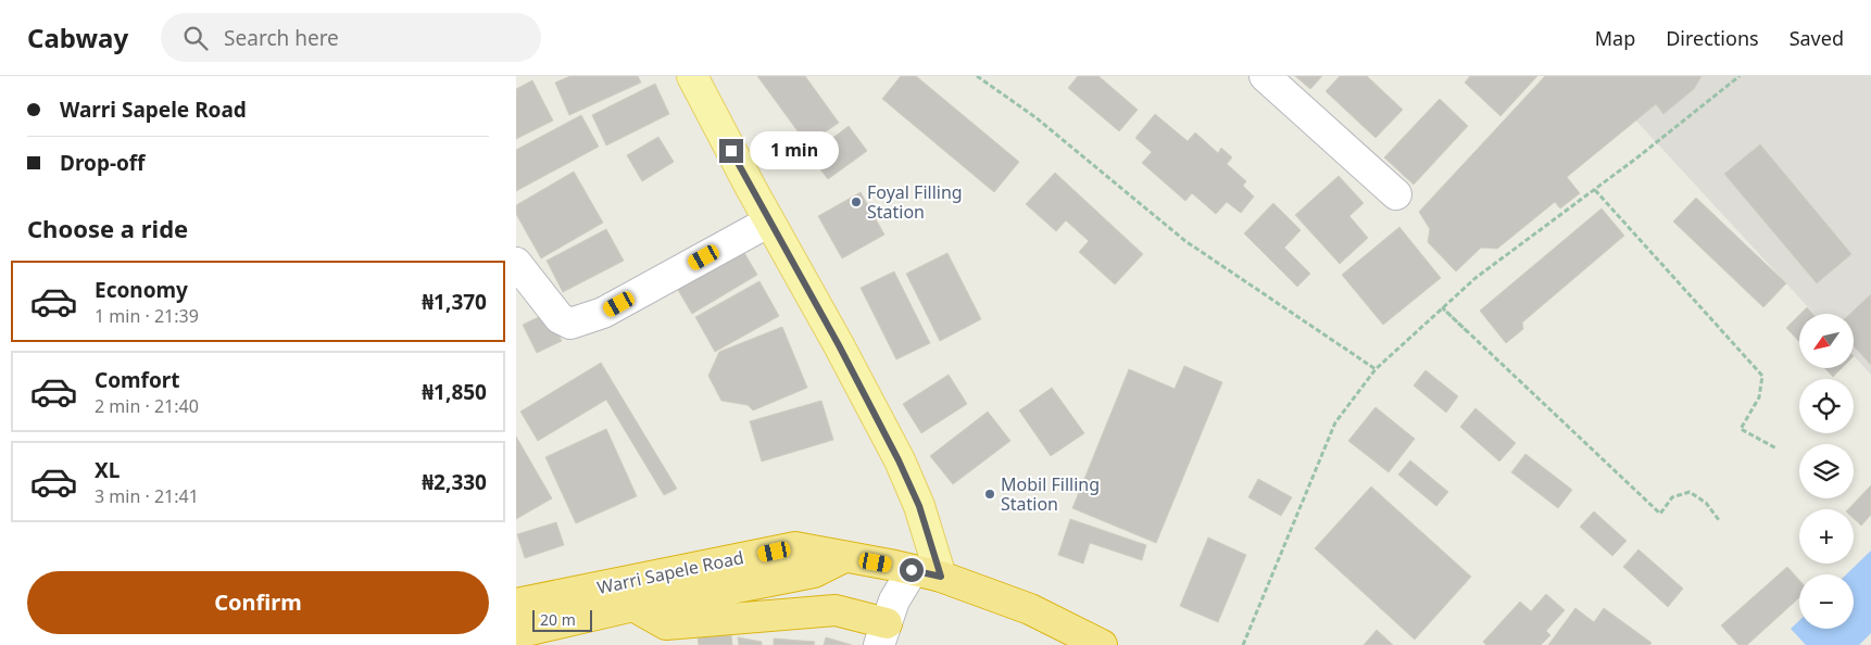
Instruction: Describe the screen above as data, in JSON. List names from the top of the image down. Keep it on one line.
{"streets":{"highway":["Warri Sapele Road"]},"places":["Foyal Filling Station","Mobil Filling Station"],"scale_bar":"20 m","north":"bottom left","page":{"header":"Cabway","search":"Search here","nav":["Map","Directions","Saved"],"banner":["Warri Sapele Road","Drop-off"],"bubble":"1 min","heading":"Choose a ride","list":[{"name":"Economy","note":"1 min · 21:39","value":"₦1,370"},{"name":"Comfort","note":"2 min · 21:40","value":"₦1,850"},{"name":"XL","note":"3 min · 21:41","value":"₦2,330"}],"map_buttons":["+","−"],"buttons":"Confirm","scale":"20 m"}}
